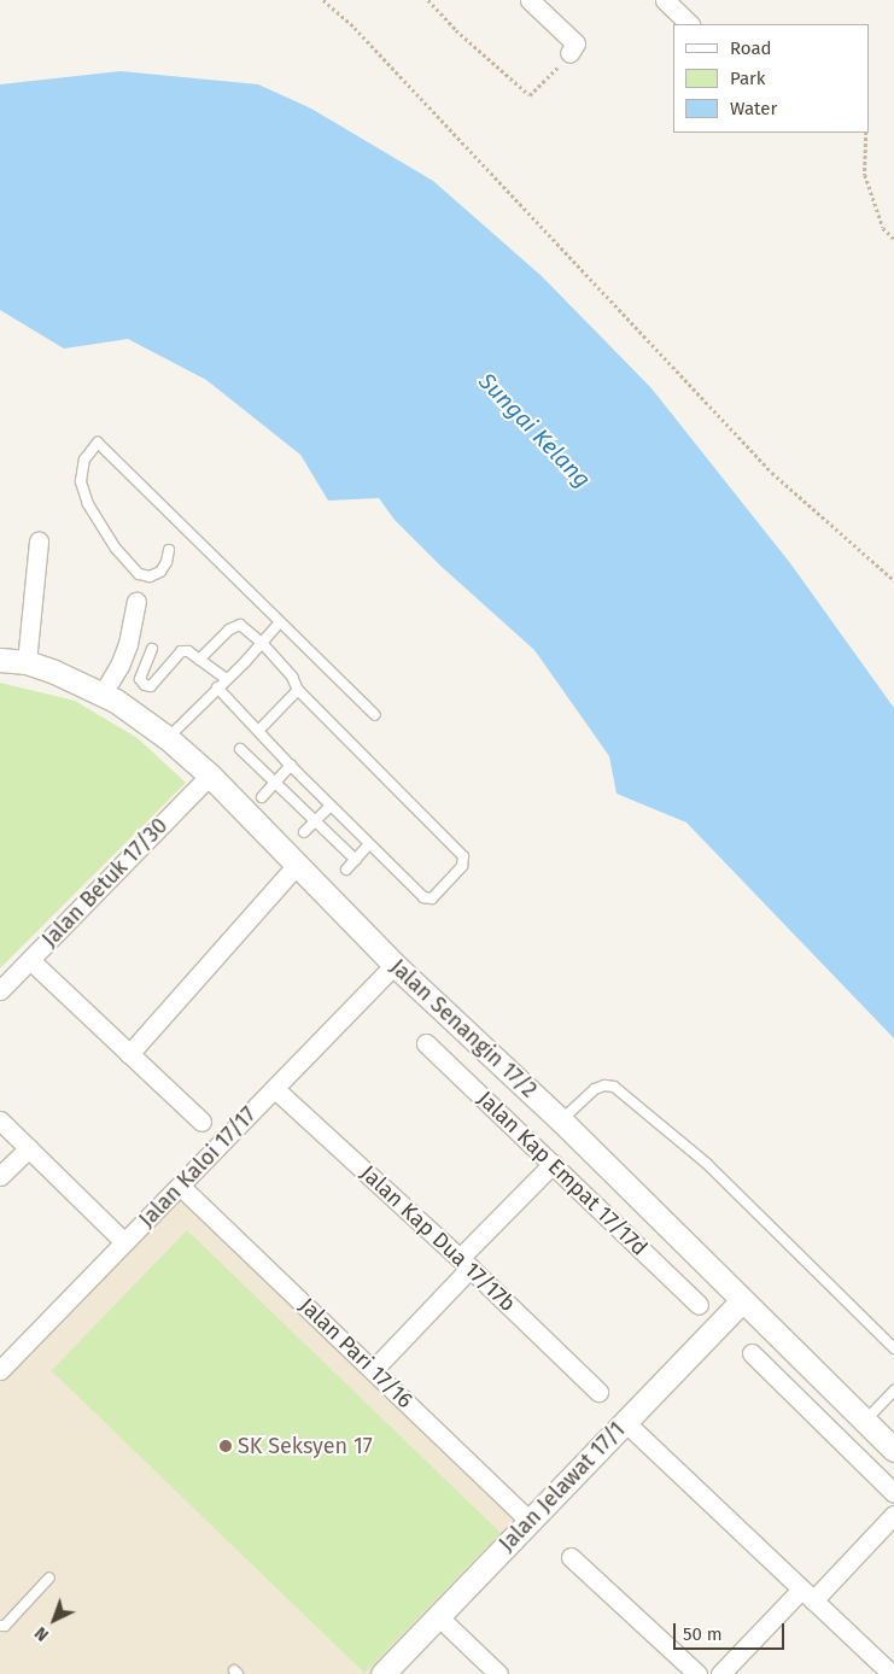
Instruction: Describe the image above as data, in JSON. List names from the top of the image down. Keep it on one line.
{"streets":{"street":["Jalan Betuk 17/30","Jalan Senangin 17/2","Jalan Kaloi 17/17","Jalan Kap Empat 17/17d","Jalan Kap Dua 17/17b","Jalan Pari 17/16","Jalan Jelawat 17/1"]},"crossings":[["Jalan Betuk 17/30","Jalan Senangin 17/2"],["Jalan Senangin 17/2","Jalan Kaloi 17/17"],["Jalan Senangin 17/2","Jalan Jelawat 17/1"],["Jalan Kaloi 17/17","Jalan Kap Dua 17/17b"],["Jalan Kaloi 17/17","Jalan Pari 17/16"],["Jalan Pari 17/16","Jalan Jelawat 17/1"]],"water":["Sungai Kelang"],"places":["SK Seksyen 17"],"legend":["Road","Park","Water"],"scale_bar":"50 m","north":"bottom left"}
